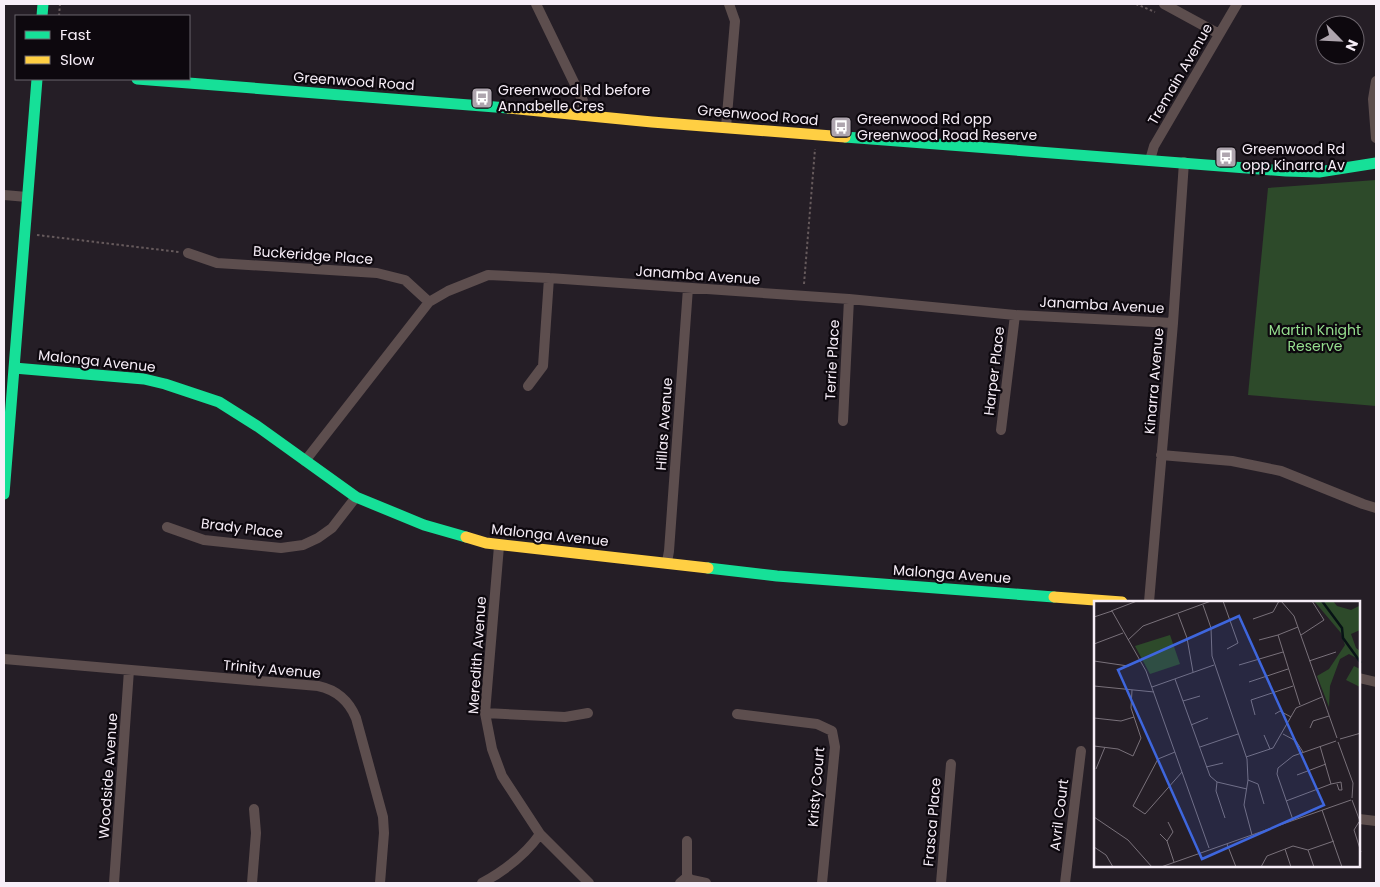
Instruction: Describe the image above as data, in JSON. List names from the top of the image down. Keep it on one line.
{"streets":{"street":["Tremain Avenue","Greenwood Road","Buckeridge Place","Janamba Avenue","Terrie Place","Malonga Avenue","Harper Place","Kinarra Avenue","Hillas Avenue","Brady Place","Meredith Avenue","Trinity Avenue","Woodside Avenue","Kristy Court","Avril Court","Frasca Place"]},"crossings":[["Tremain Avenue","Greenwood Road"],["Greenwood Road","Kinarra Avenue"],["Buckeridge Place","Janamba Avenue"],["Janamba Avenue","Terrie Place"],["Janamba Avenue","Malonga Avenue"],["Janamba Avenue","Harper Place"],["Janamba Avenue","Kinarra Avenue"],["Janamba Avenue","Hillas Avenue"],["Malonga Avenue","Hillas Avenue"],["Malonga Avenue","Brady Place"],["Malonga Avenue","Meredith Avenue"],["Trinity Avenue","Woodside Avenue"]],"parks":["Martin Knight Reserve"],"places":{"bus stop":["Greenwood Rd before Annabelle Cres","Greenwood Rd opp Greenwood Road Reserve","Greenwood Rd opp Kinarra Av"]},"legend":["Fast","Slow"],"north":"bottom right"}
